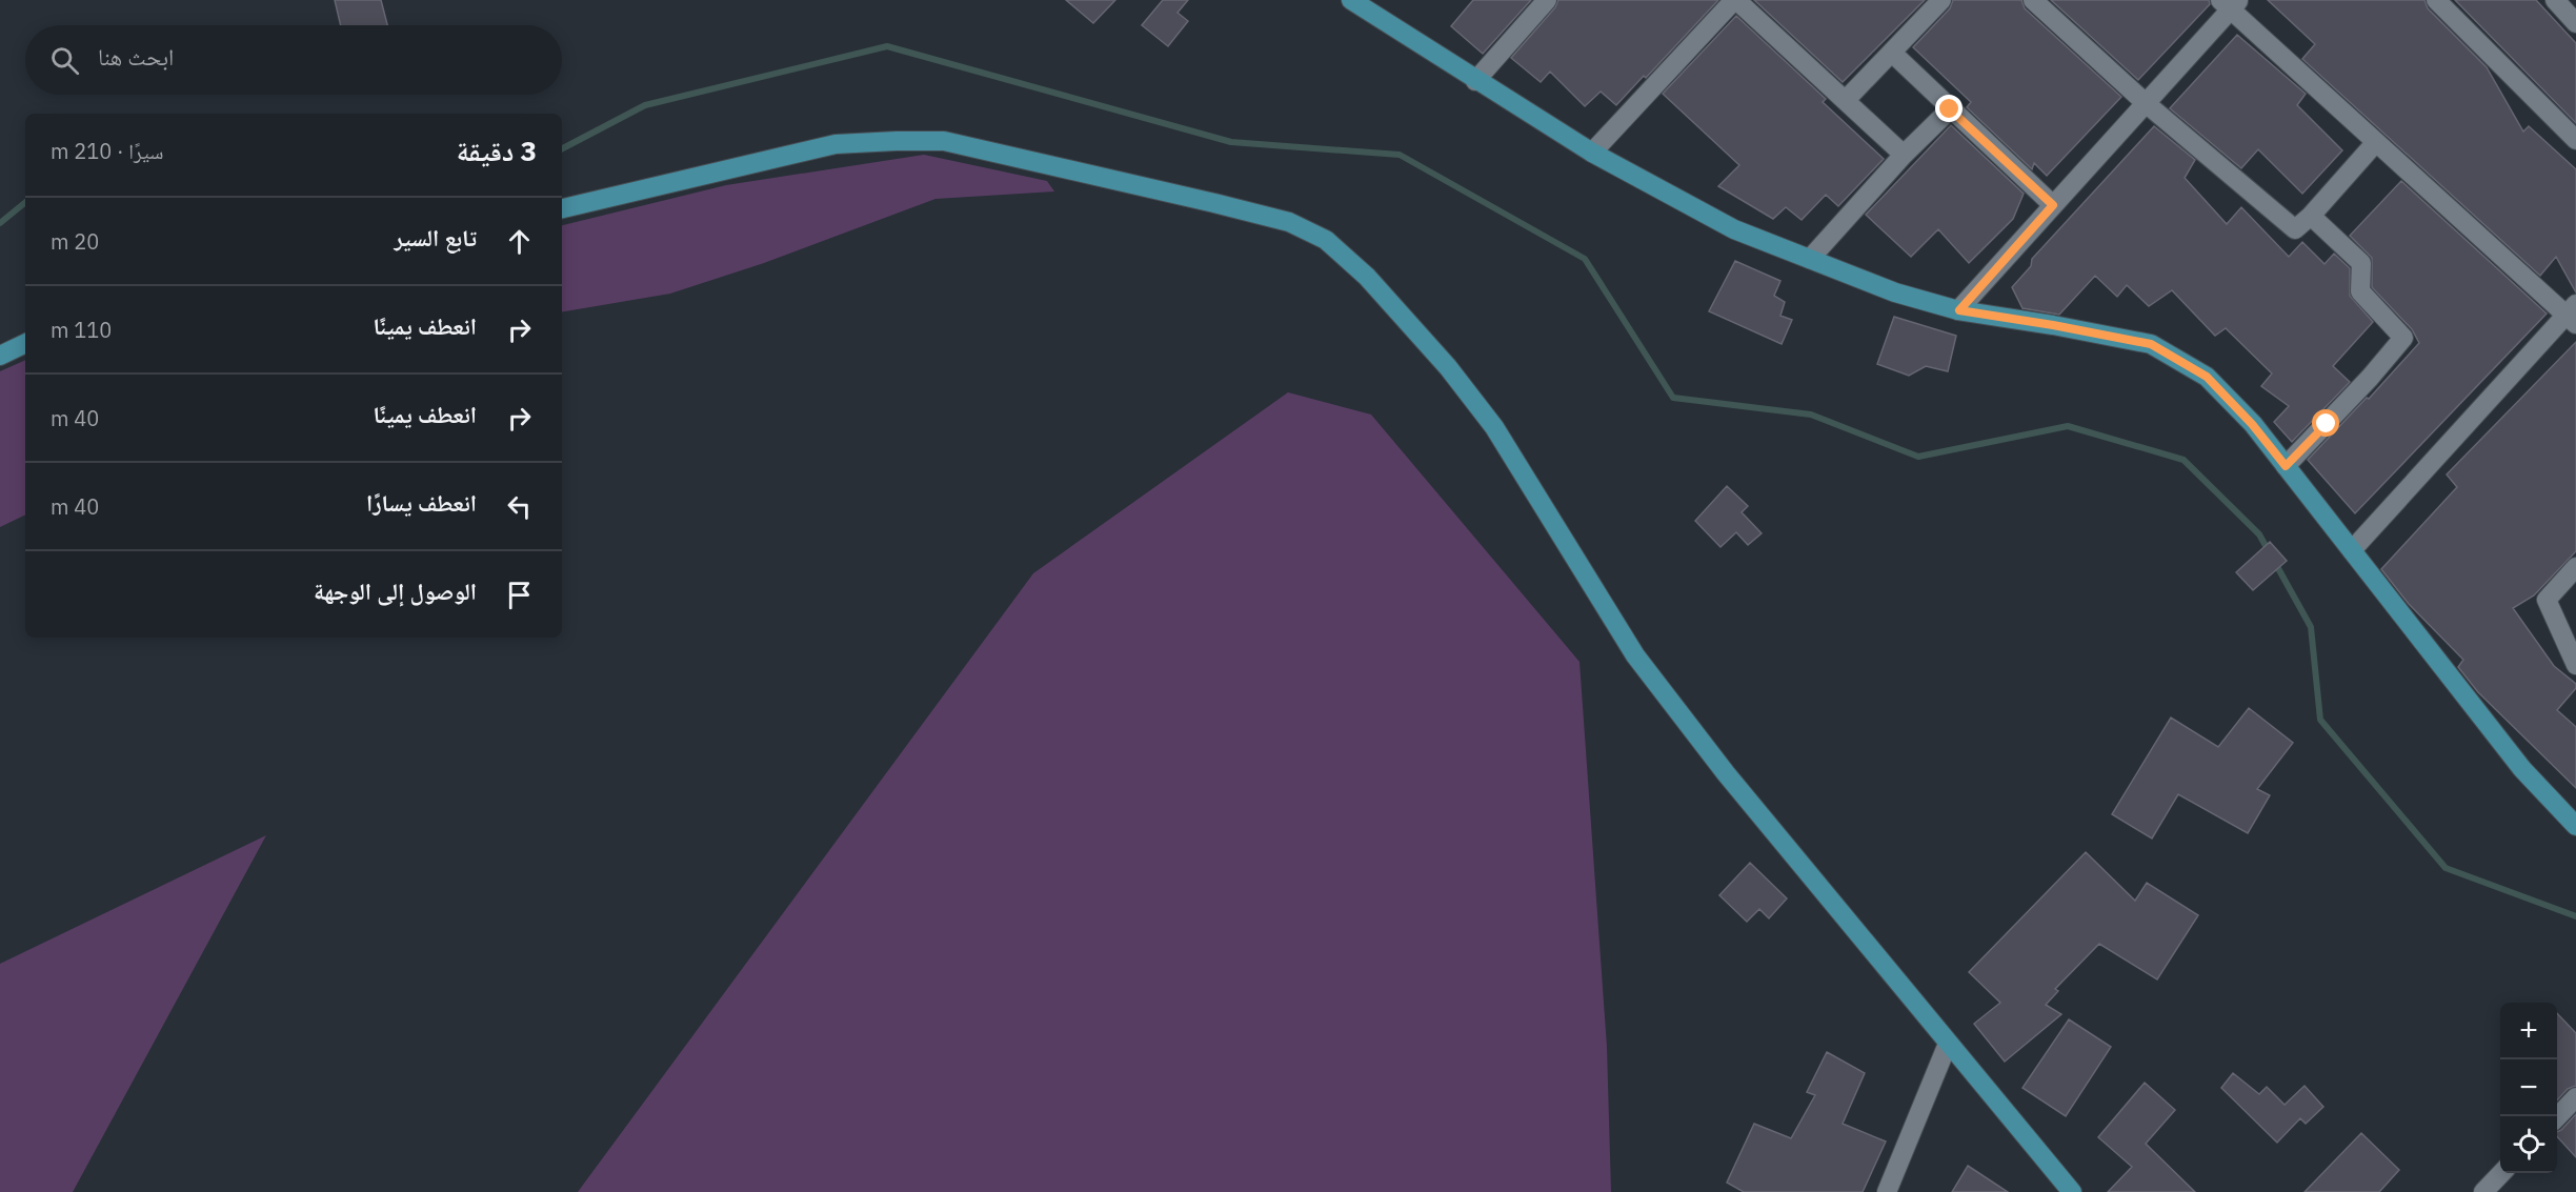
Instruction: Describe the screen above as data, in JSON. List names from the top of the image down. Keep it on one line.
{"page":{"search":"ابحث هنا","heading":["3 دقيقة","سيرًا · 210 m"],"list":[["تابع السير","20 m"],["انعطف يمينًا","110 m"],["انعطف يمينًا","40 m"],["انعطف يسارًا","40 m"],"الوصول إلى الوجهة"],"map_buttons":["+","−"]}}
